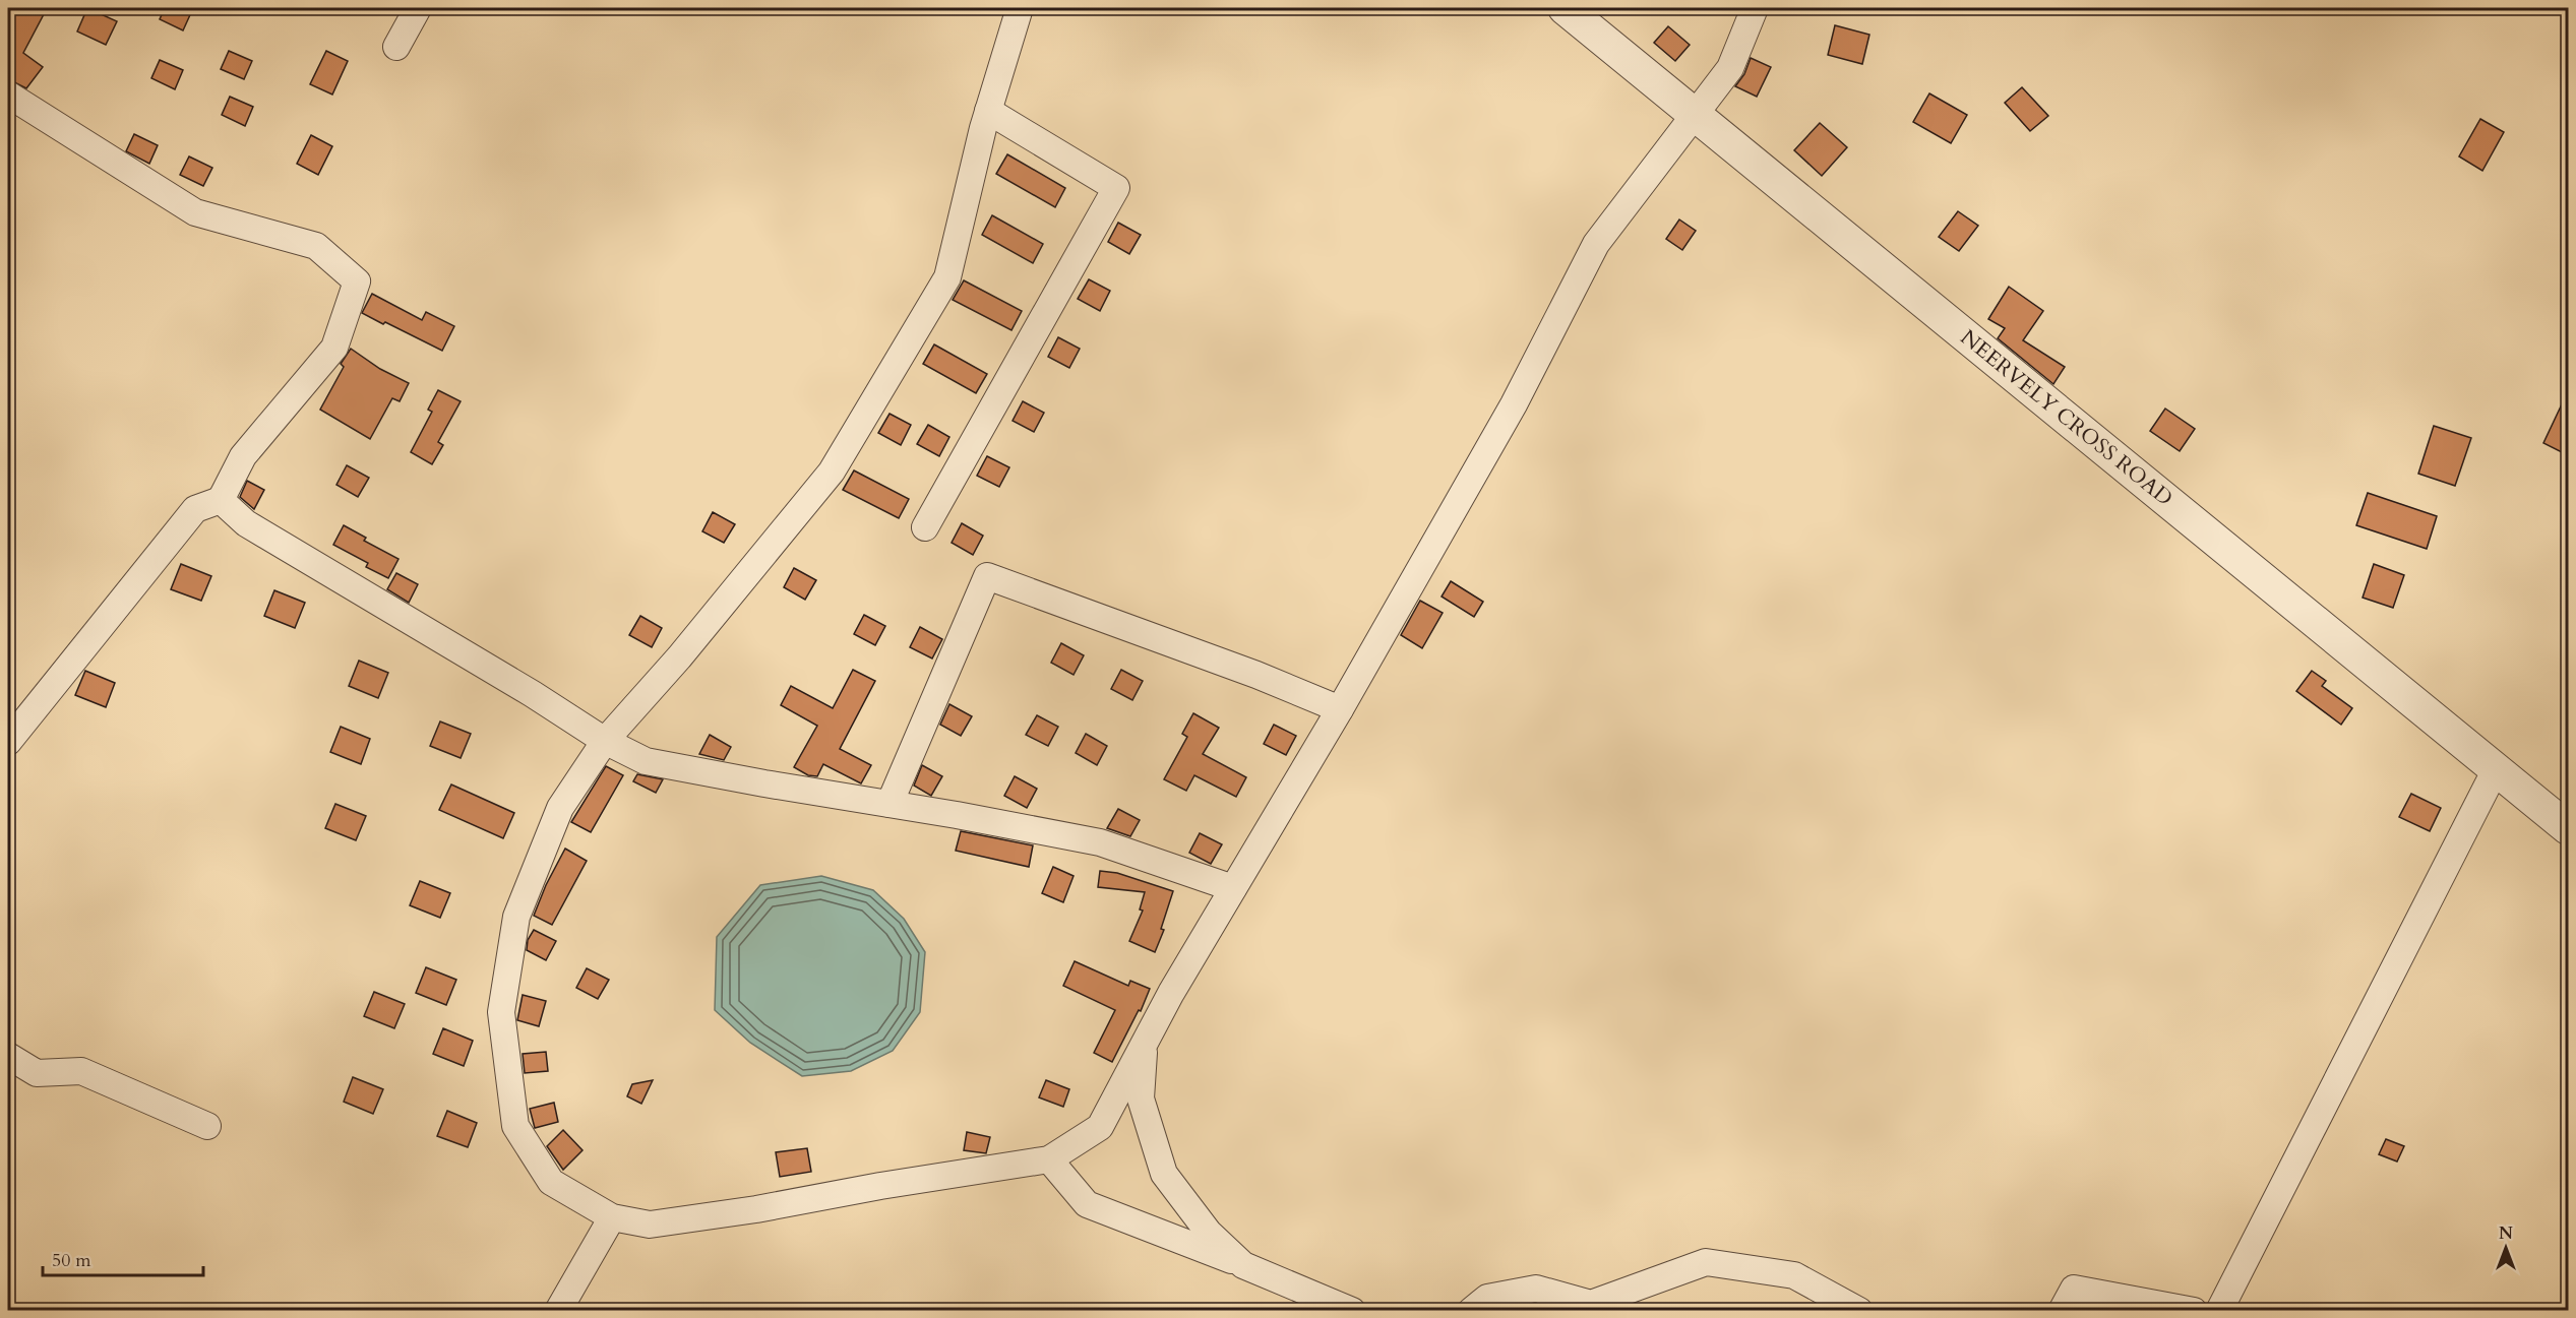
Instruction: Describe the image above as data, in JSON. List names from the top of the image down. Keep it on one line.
{"streets":{"street":["NEERVELY CROSS ROAD"]},"scale_bar":"50 m","north":"top"}
